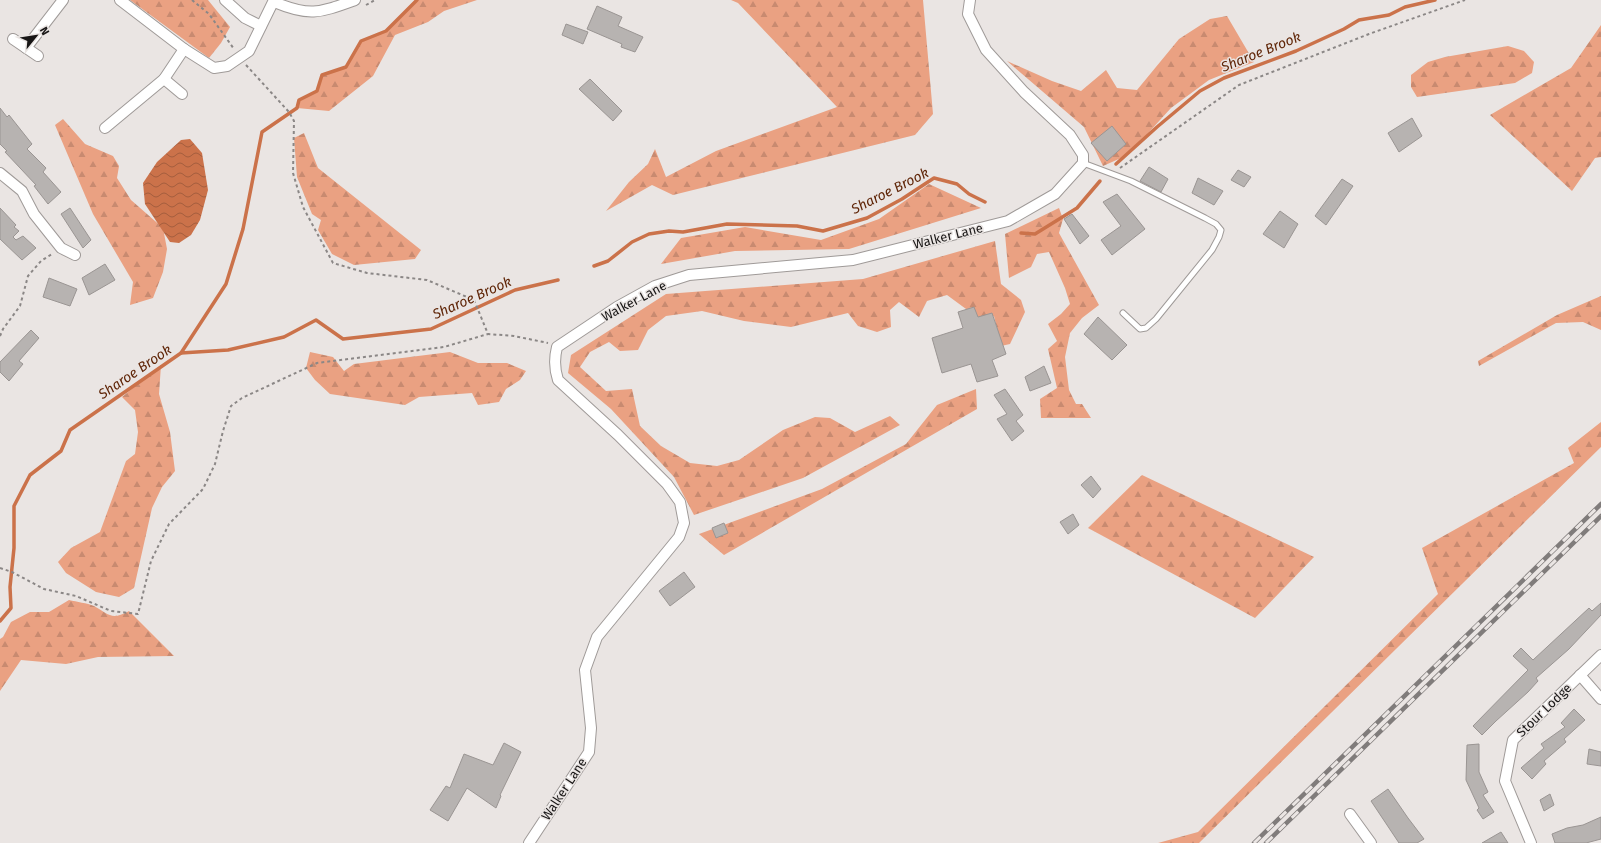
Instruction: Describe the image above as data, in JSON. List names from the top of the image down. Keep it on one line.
{"streets":{"street":["Walker Lane","Stour Lodge"]},"water":["Sharoe Brook"],"north":"top right"}
